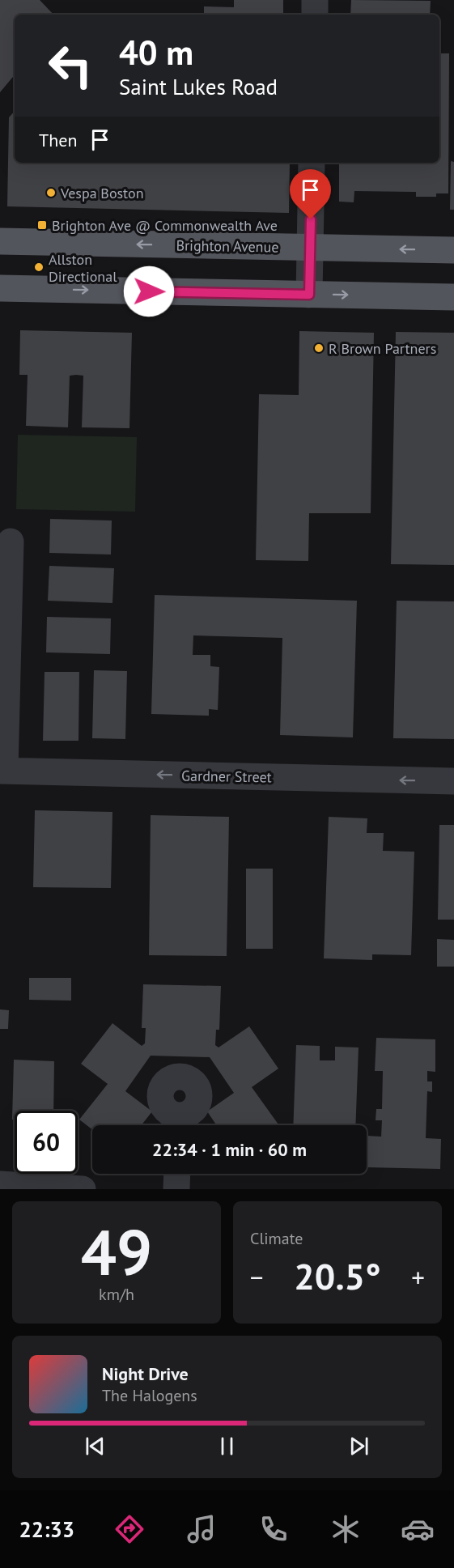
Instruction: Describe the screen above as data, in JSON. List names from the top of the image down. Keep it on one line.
{"streets":{"main road":["Brighton Avenue"],"street":["Gardner Street"]},"one_way":["Gardner Street"],"places":{"other":["Vespa Boston","Allston Directional","R Brown Partners"],"transit":["Brighton Ave @ Commonwealth Ave"]},"page":{"turn":["40 m","Saint Lukes Road"],"then":"Then","limit":"60","trip":"22:34 · 1 min · 60 m","tile":[["49","km/h"],"Climate"],"heat":["−","20.5°","+"],"song":["Night Drive","The Halogens"],"tabs":"22:33"}}
